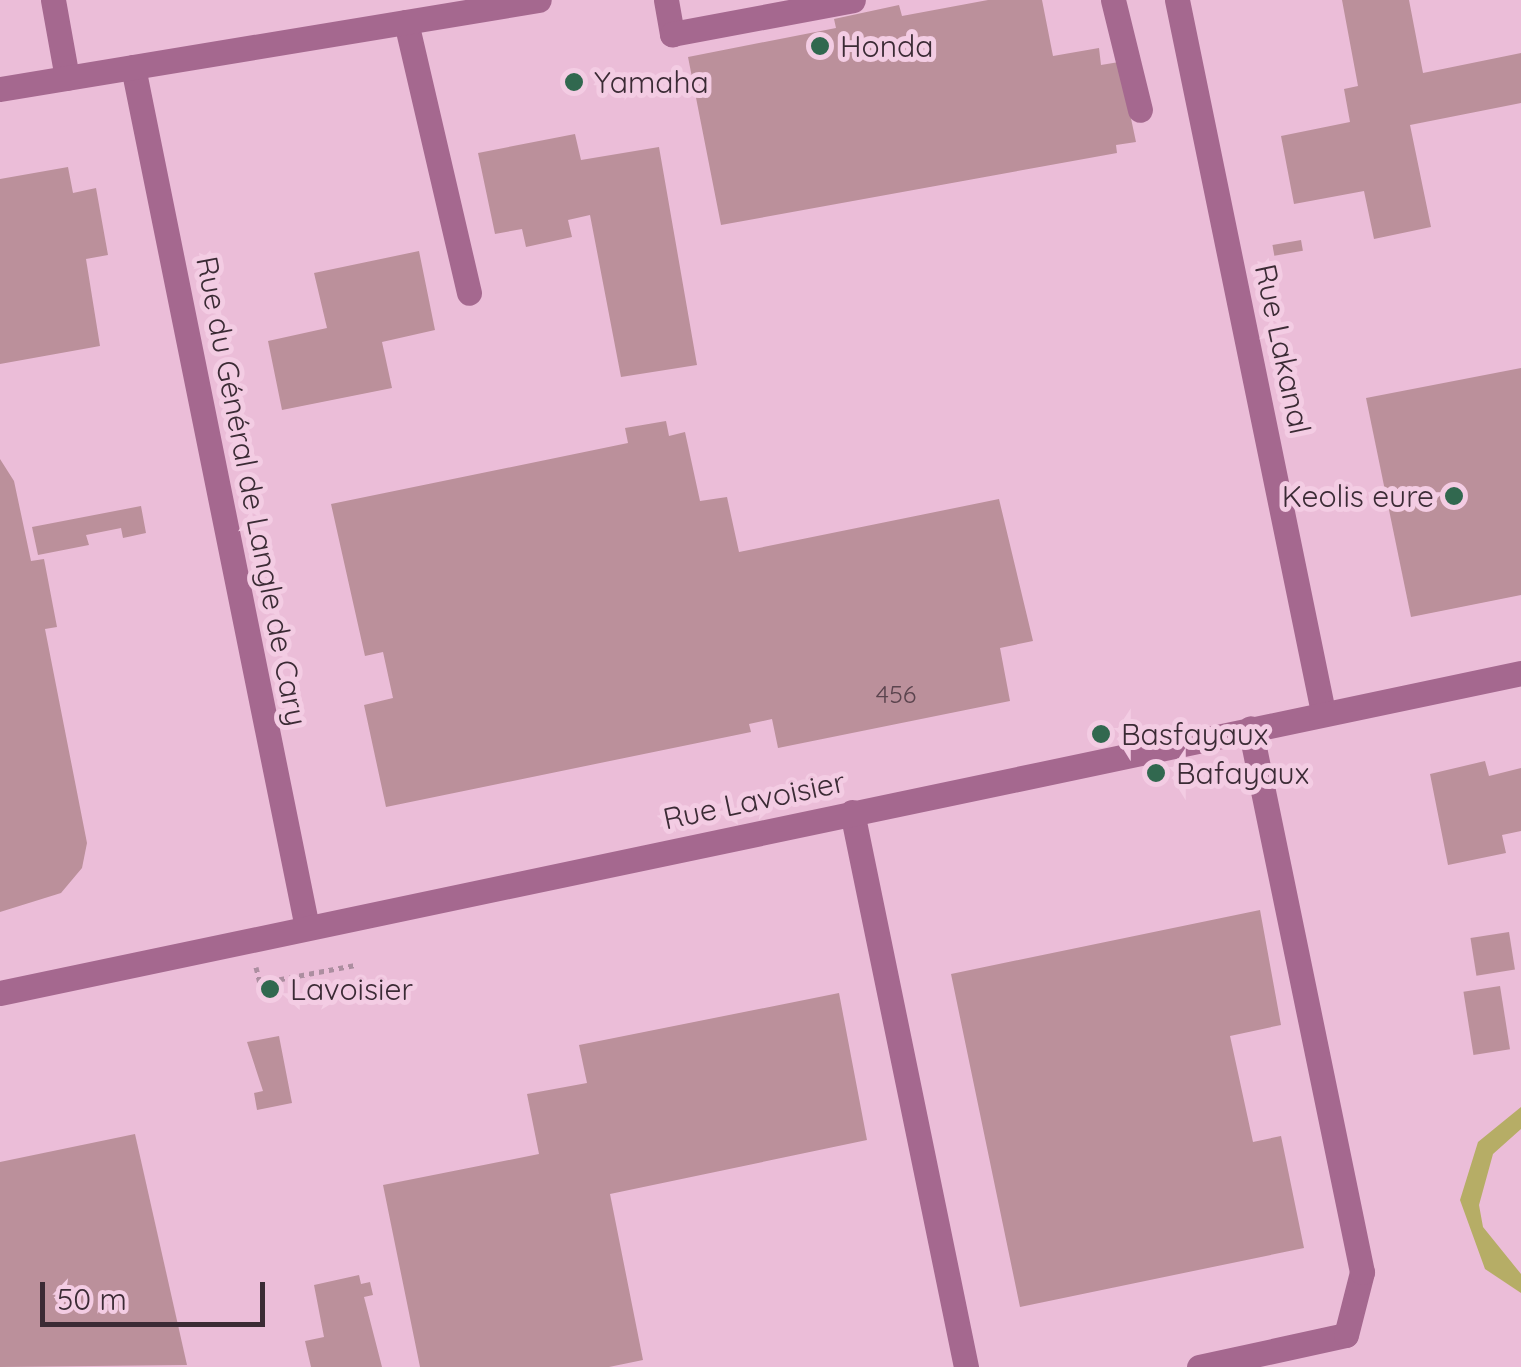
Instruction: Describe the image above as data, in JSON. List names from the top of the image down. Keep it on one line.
{"streets":{"street":["Rue Lakanal","Rue du Général de Langle de Cary","Rue Lavoisier"]},"crossings":[["Rue Lakanal","Rue Lavoisier"],["Rue du Général de Langle de Cary","Rue Lavoisier"]],"places":["Honda","Yamaha","Keolis eure","Basfayaux","Bafayaux","Lavoisier"],"house_numbers":["456"],"scale_bar":"50 m"}
